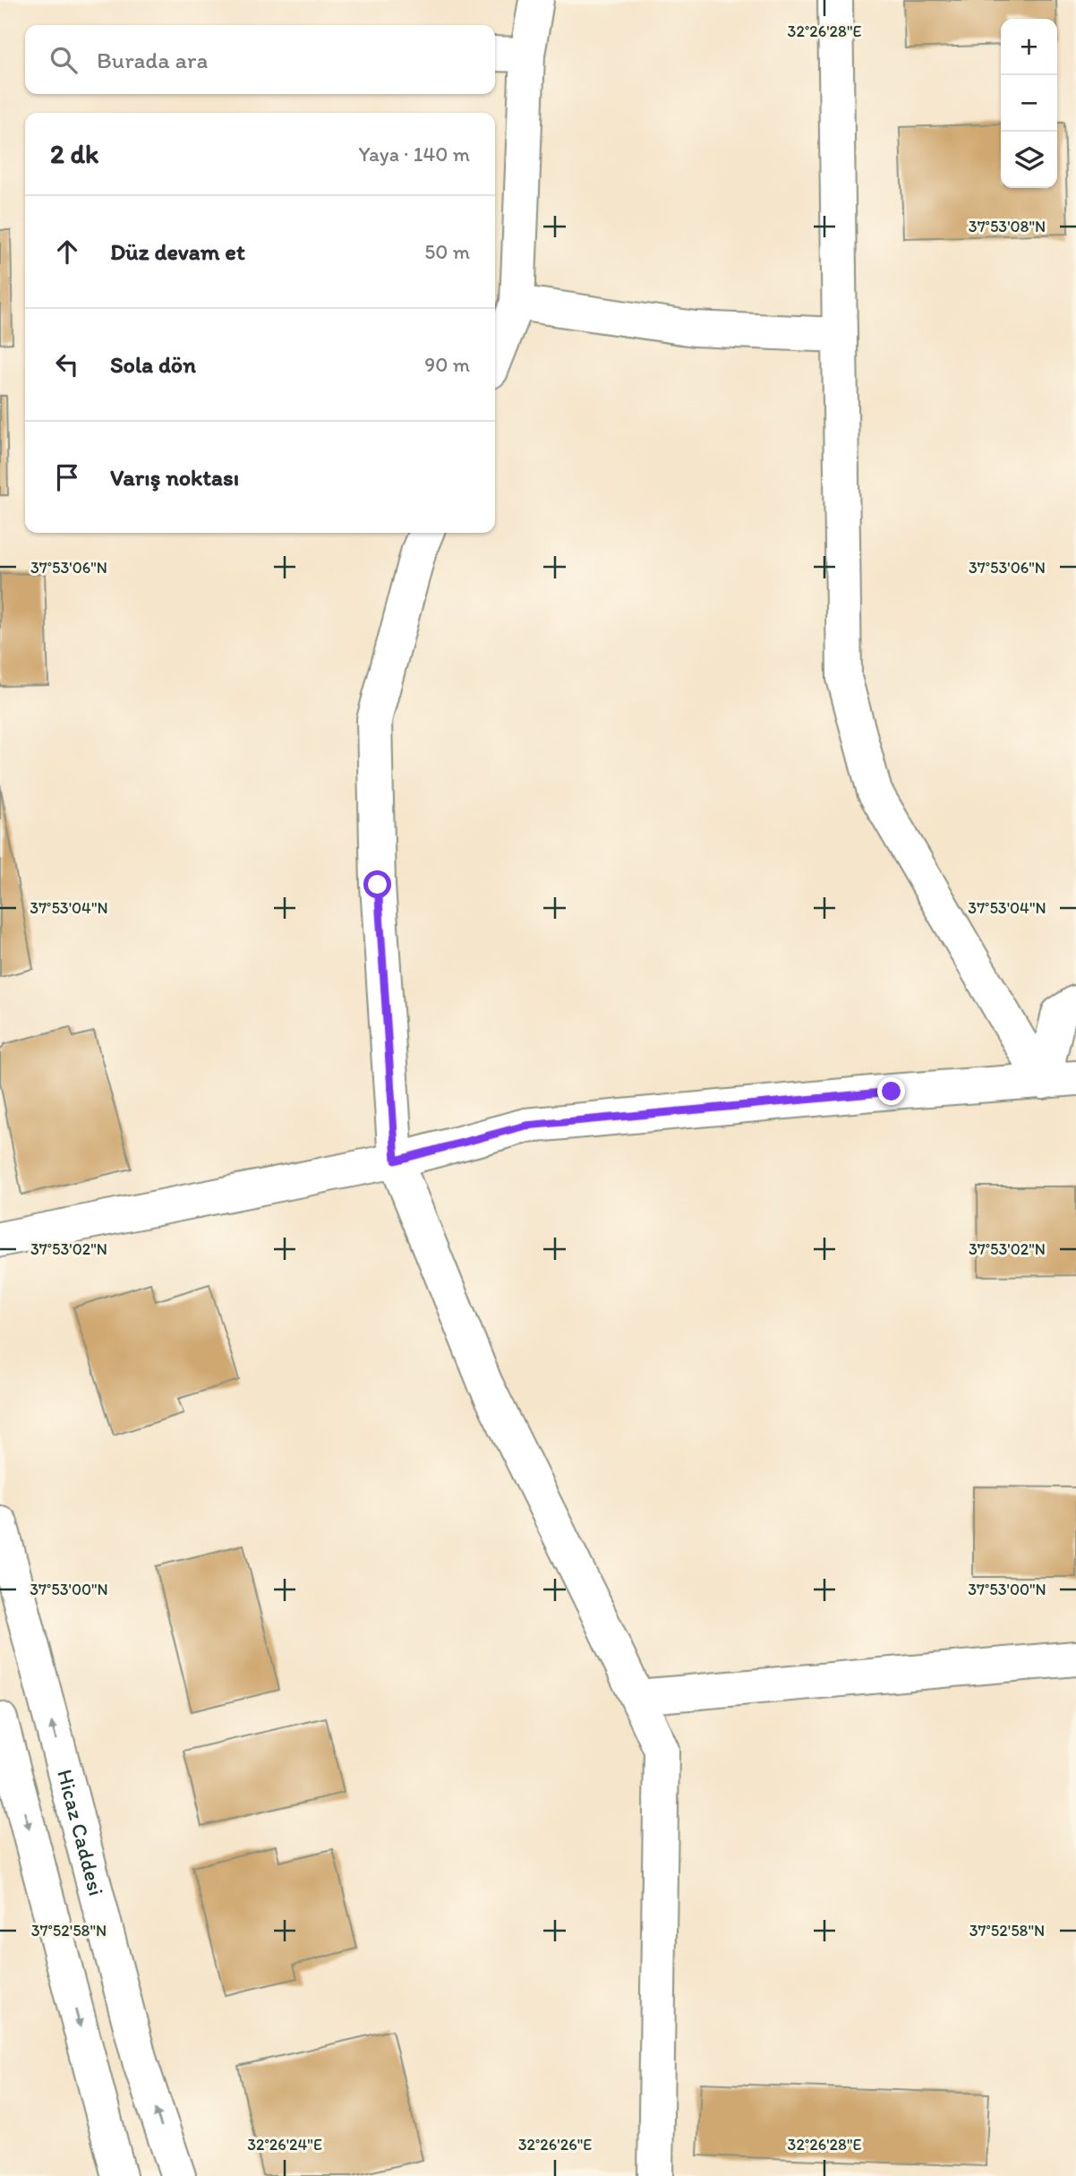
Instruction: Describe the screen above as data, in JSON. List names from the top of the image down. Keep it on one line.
{"streets":{"street":["Hicaz Caddesi"]},"page":{"map_buttons":["+","−"],"search":"Burada ara","heading":["2 dk","Yaya · 140 m"],"list":[["Düz devam et","50 m"],["Sola dön","90 m"],"Varış noktası"]},"coordinates":["32°26'28\"E","37°53'08\"N","37°53'06\"N","37°53'04\"N","37°53'02\"N","37°53'00\"N","37°52'58\"N","32°26'24\"E","32°26'26\"E"]}
